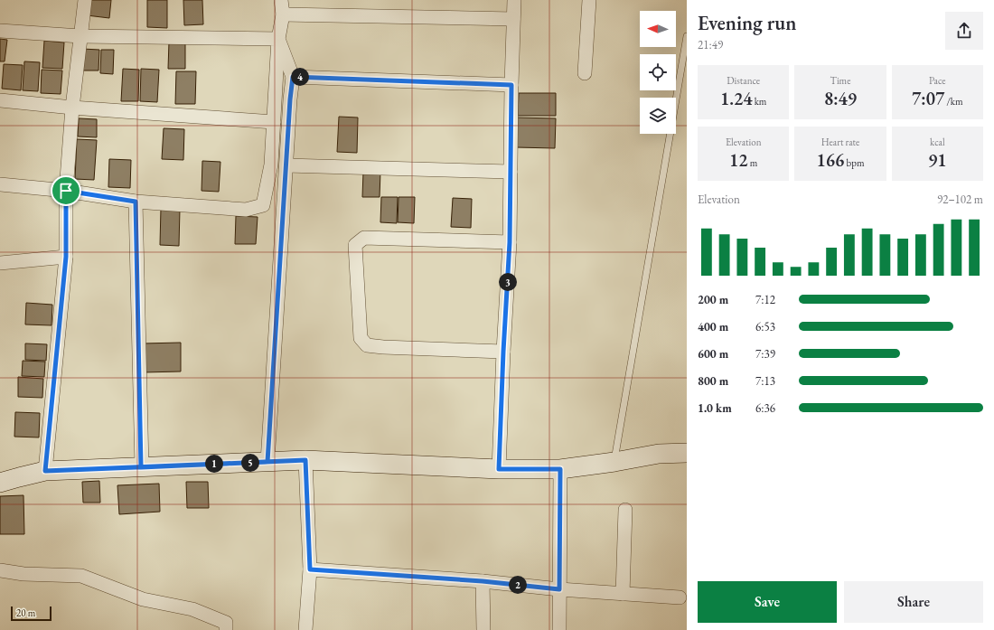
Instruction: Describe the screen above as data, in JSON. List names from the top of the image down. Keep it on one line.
{"scale_bar":"20 m","north":"left","page":{"heading":["Evening run","21:49"],"stats":[["Distance","1.24 km"],["Time","8:49"],["Pace","7:07 /km"],["Elevation","12 m"],["Heart rate","166 bpm"],["kcal","91"]],"pins":["4","3","5","1","2"],"chart":["Elevation","92–102 m"],"list":[{"name":"200 m","note":"7:12"},{"name":"400 m","note":"6:53"},{"name":"600 m","note":"7:39"},{"name":"800 m","note":"7:13"},{"name":"1.0 km","note":"6:36"}],"buttons":["Save","Share"],"scale":"20 m"}}
